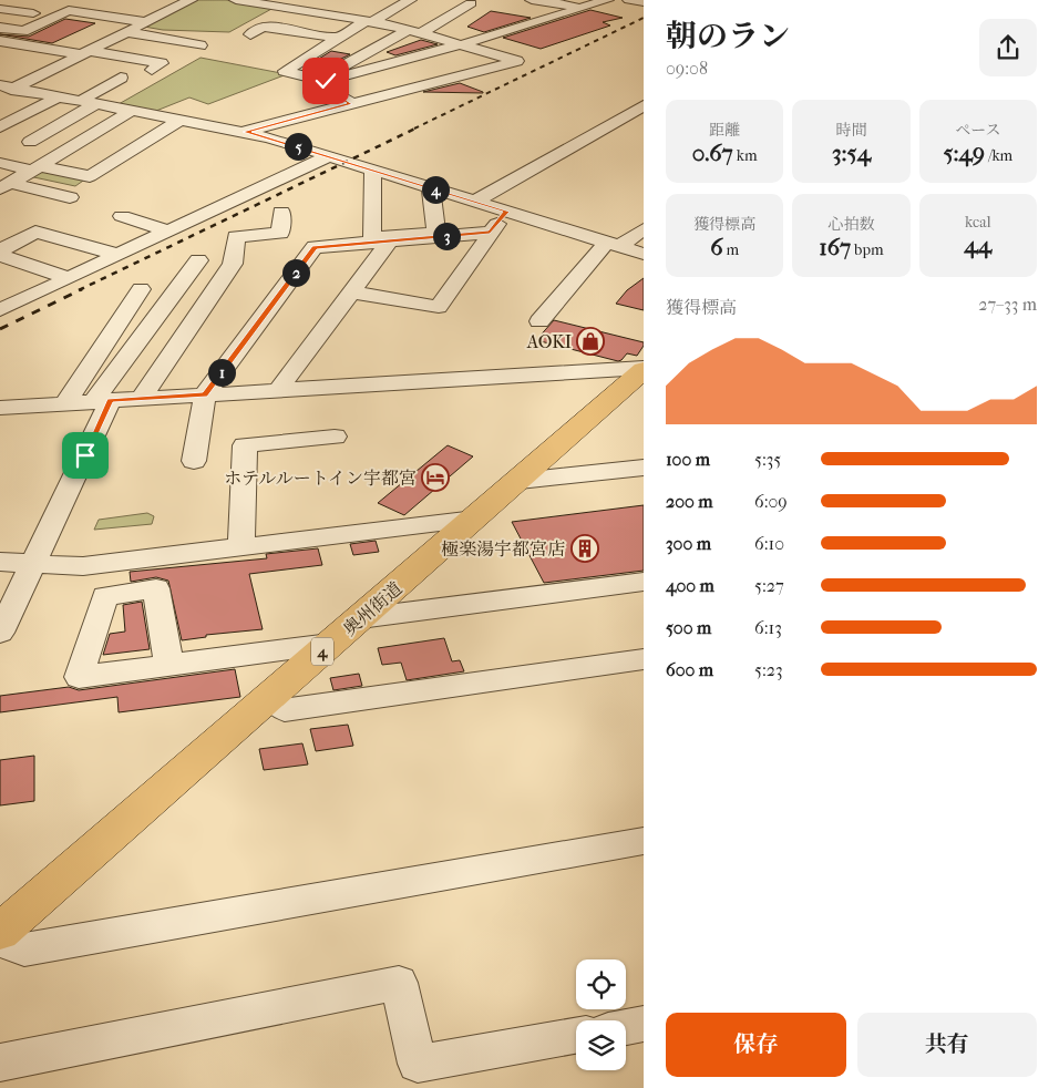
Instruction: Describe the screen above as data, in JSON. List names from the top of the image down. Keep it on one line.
{"streets":{"highway":["奥州街道","4"]},"places":{"shop":["AOKI"],"hotel":["ホテルルートイン宇都宮"],"building":["極楽湯宇都宮店"]},"page":{"heading":["朝のラン","09:08"],"stats":[["距離","0.67 km"],["時間","3:54"],["ペース","5:49 /km"],["獲得標高","6 m"],["心拍数","167 bpm"],["kcal","44"]],"pins":["5","4","3","2","1"],"chart":["獲得標高","27–33 m"],"list":[{"name":"100 m","note":"5:35"},{"name":"200 m","note":"6:09"},{"name":"300 m","note":"6:10"},{"name":"400 m","note":"5:27"},{"name":"500 m","note":"6:13"},{"name":"600 m","note":"5:23"}],"buttons":["保存","共有"]}}
